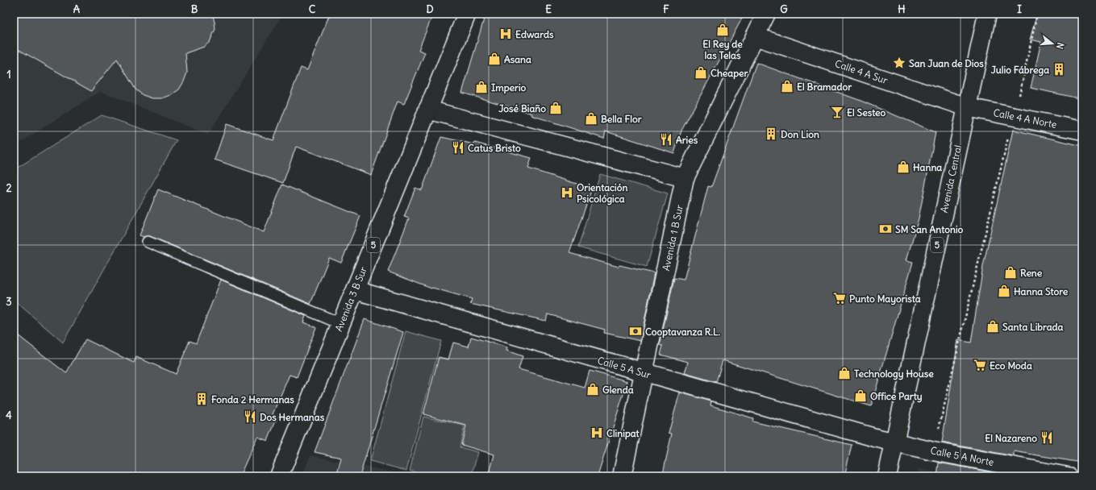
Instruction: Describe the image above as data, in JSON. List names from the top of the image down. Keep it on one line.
{"streets":{"street":["Calle 4 A Sur","Calle 4 A Norte","Avenida Central","Avenida 1 B Sur","5","Avenida 3 B Sur","Calle 5 A Sur","Calle 5 A Norte"]},"crossings":[["Calle 4 A Sur","Calle 4 A Norte"],["Calle 4 A Sur","Avenida Central"],["Calle 4 A Sur","Avenida 1 B Sur"],["Calle 4 A Norte","Avenida Central"],["Avenida Central","Calle 5 A Sur"],["Avenida Central","Calle 5 A Norte"],["Avenida 1 B Sur","Calle 5 A Sur"],["Avenida 3 B Sur","Calle 5 A Sur"],["Calle 5 A Sur","Calle 5 A Norte"]],"places":{"shop":["El Rey de las Telas","Asana","Cheaper","El Bramador","Imperio","José Biaño","Bella Flor","Hanna","Rene","Hanna Store","Santa Librada","Technology House","Glenda","Office Party"],"hospital":["Edwards","Orientación Psicológica","Clinipat"],"place":["San Juan de Dios"],"building":["Julio Fábrega","Don Lion","Fonda 2 Hermanas"],"bar":["El Sesteo"],"restaurant":["Aries","Catus Bristo","Dos Hermanas","El Nazareno"],"bank":["SM San Antonio","Cooptavanza R.L."],"supermarket":["Punto Mayorista","Eco Moda"]},"north":"right","grid":{"columns":["A","B","C","D","E","F","G","H","I"],"rows":["1","2","3","4"]}}
